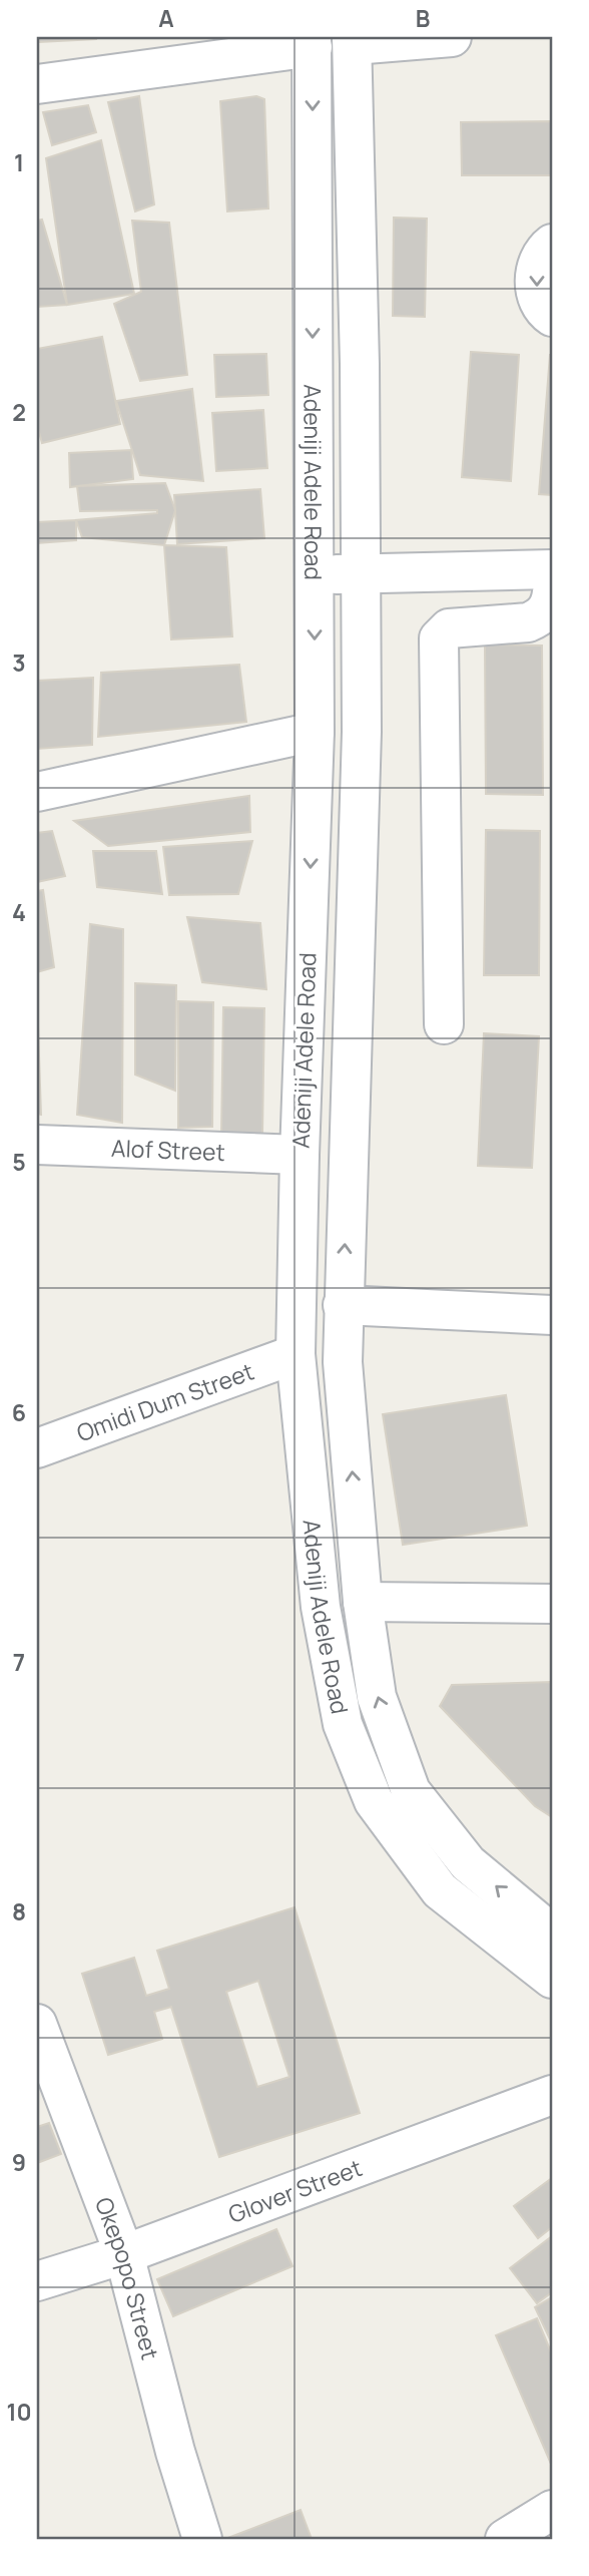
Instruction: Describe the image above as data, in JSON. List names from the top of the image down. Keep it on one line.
{"streets":{"street":["Adeniji Adele Road","Alof Street","Omidi Dum Street","Glover Street","Okepopo Street"]},"crossings":[["Adeniji Adele Road","Alof Street"],["Adeniji Adele Road","Omidi Dum Street"],["Glover Street","Okepopo Street"]],"grid":{"columns":["A","B"],"rows":["1","2","3","4","5","6","7","8","9","10"]}}
